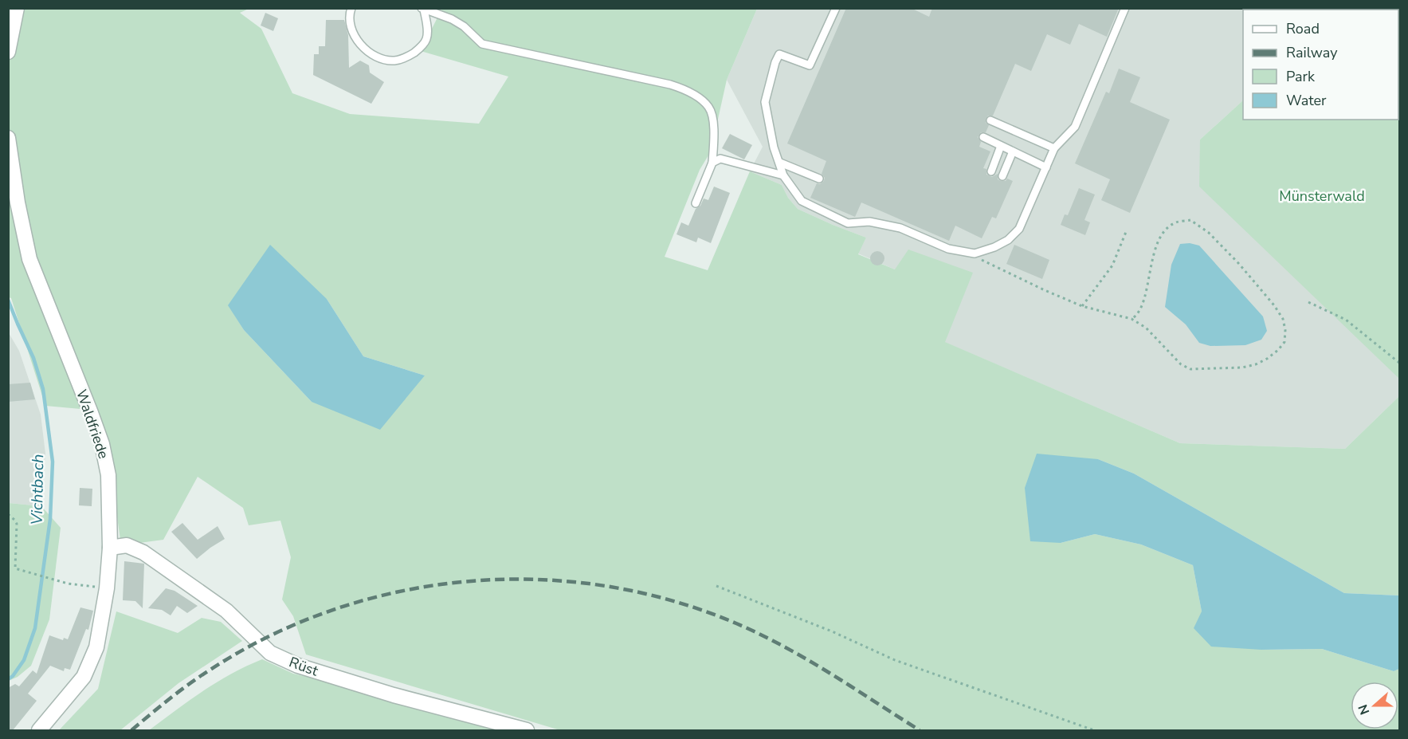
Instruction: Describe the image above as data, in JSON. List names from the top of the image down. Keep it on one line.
{"streets":{"street":["Waldfriede","Rüst"]},"crossings":[["Waldfriede","Rüst"]],"water":["Vichtbach"],"parks":["Münsterwald"],"legend":["Road","Railway","Park","Water"],"north":"left"}
